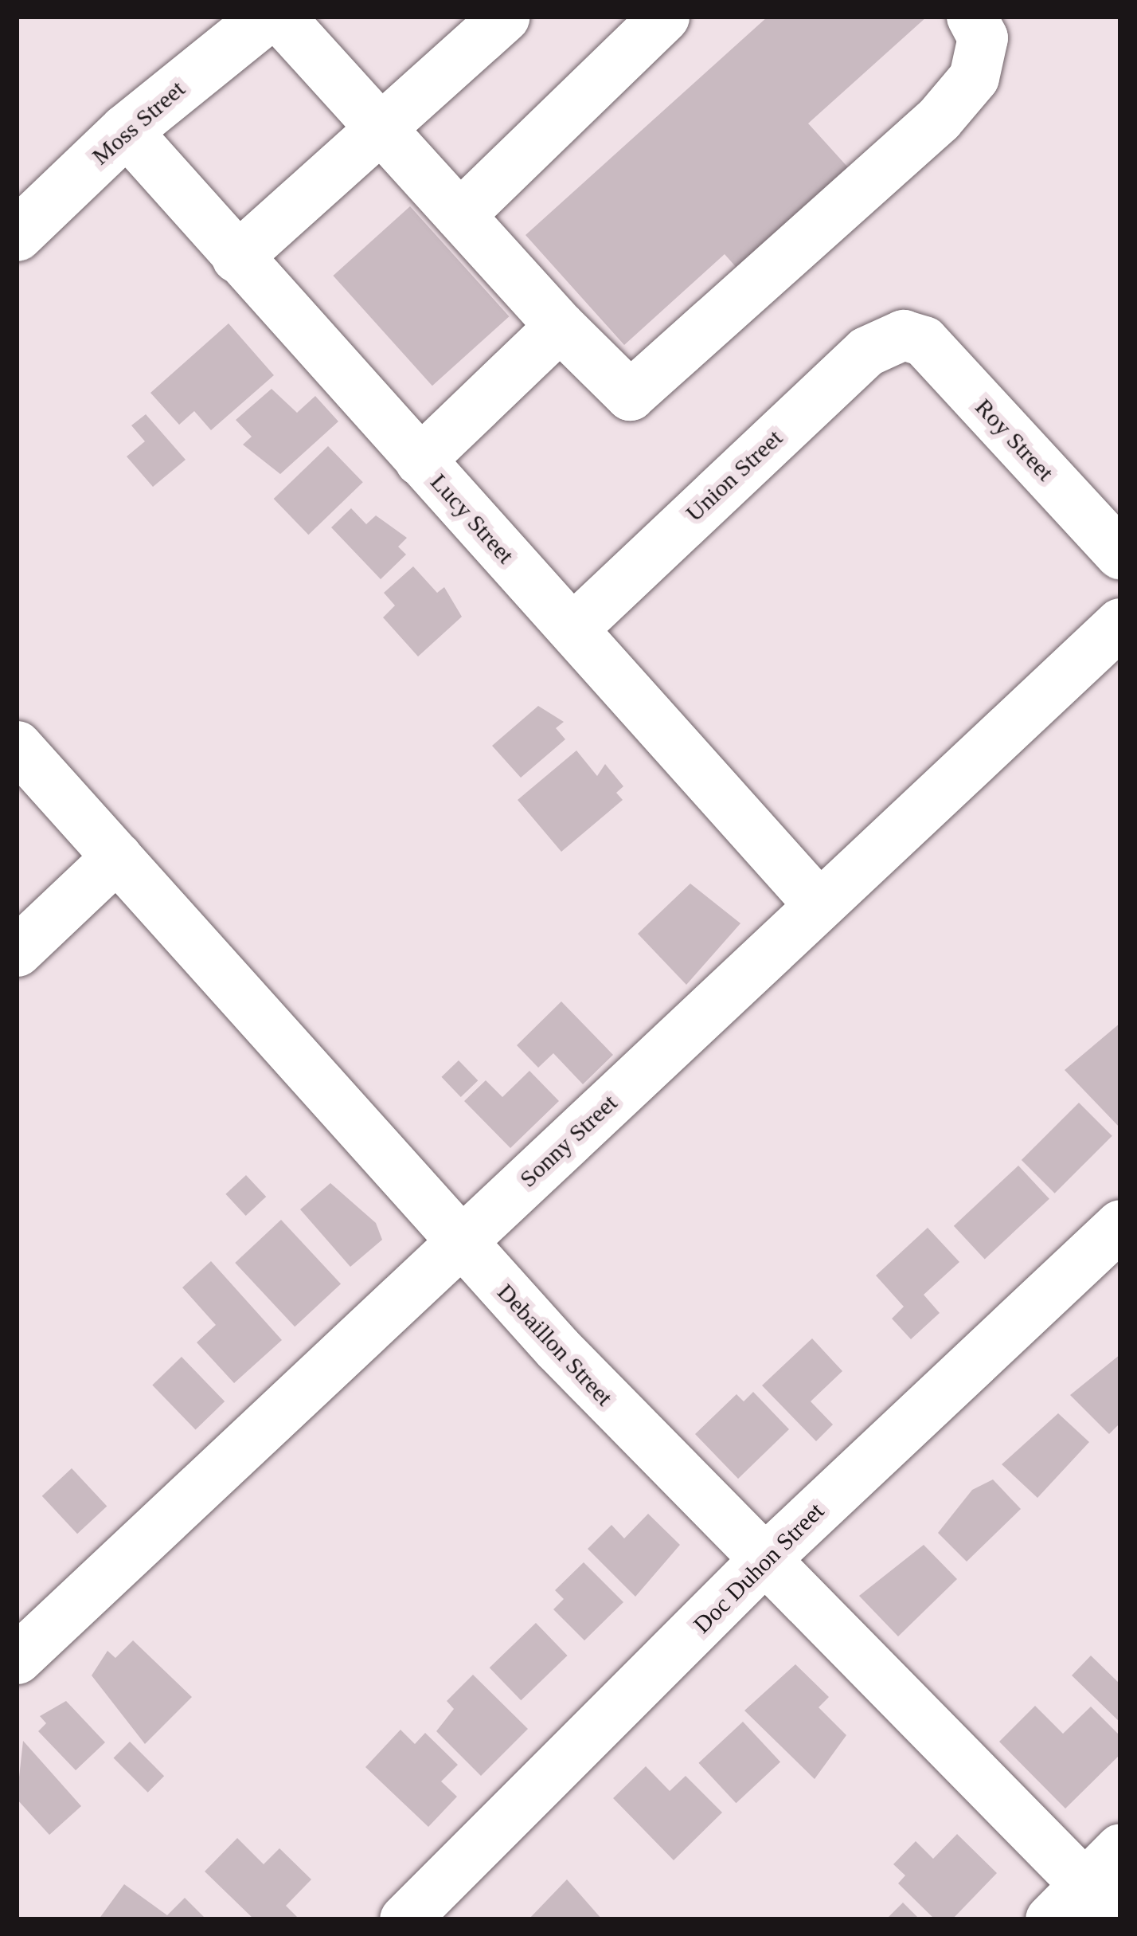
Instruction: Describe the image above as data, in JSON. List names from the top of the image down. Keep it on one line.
{"streets":{"main road":["Moss Street"],"street":["Roy Street","Union Street","Lucy Street","Sonny Street","Debaillon Street","Doc Duhon Street"]},"crossings":[["Moss Street","Lucy Street"],["Roy Street","Union Street"],["Union Street","Lucy Street"],["Lucy Street","Sonny Street"],["Sonny Street","Debaillon Street"],["Debaillon Street","Doc Duhon Street"]]}
